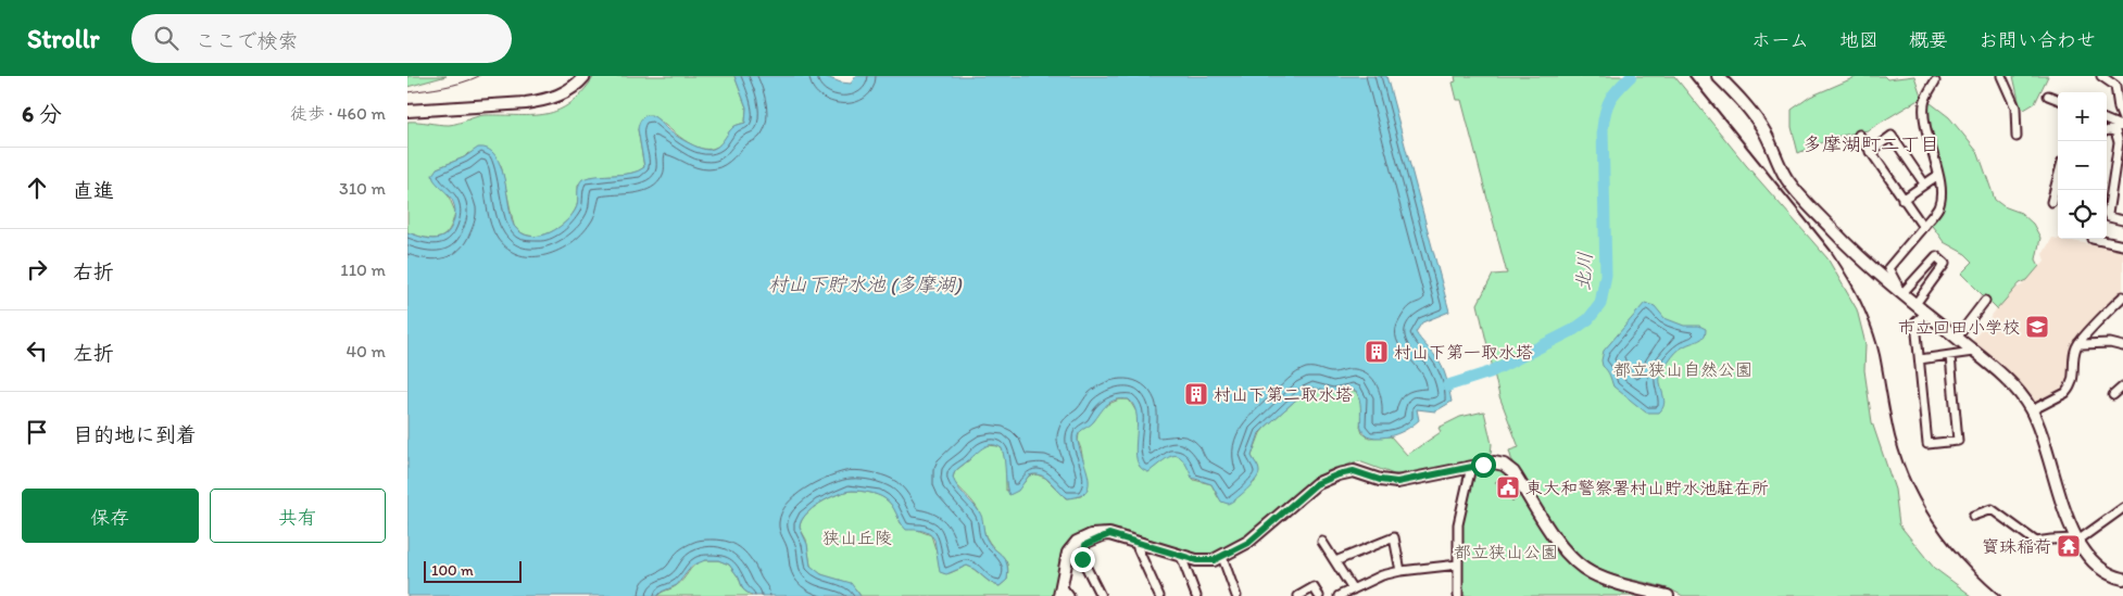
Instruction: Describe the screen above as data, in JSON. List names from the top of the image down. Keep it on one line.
{"districts":["多摩湖町二丁目"],"water":["北川","村山下貯水池 (多摩湖)"],"parks":["都立狭山自然公園","狭山丘陵","都立狭山公園"],"places":{"school or university":["市立回田小学校"],"building":["村山下第一取水塔","村山下第二取水塔"],"public building":["東大和警察署村山貯水池駐在所"],"temple":["寳珠稲荷"]},"scale_bar":"100 m","page":{"header":"Strollr","search":"ここで検索","nav":["ホーム","地図","概要","お問い合わせ"],"heading":["6 分","徒歩 · 460 m"],"map_buttons":["+","−"],"list":[["直進","310 m"],["右折","110 m"],["左折","40 m"],"目的地に到着"],"buttons":["保存","共有"],"scale":"100 m"}}
